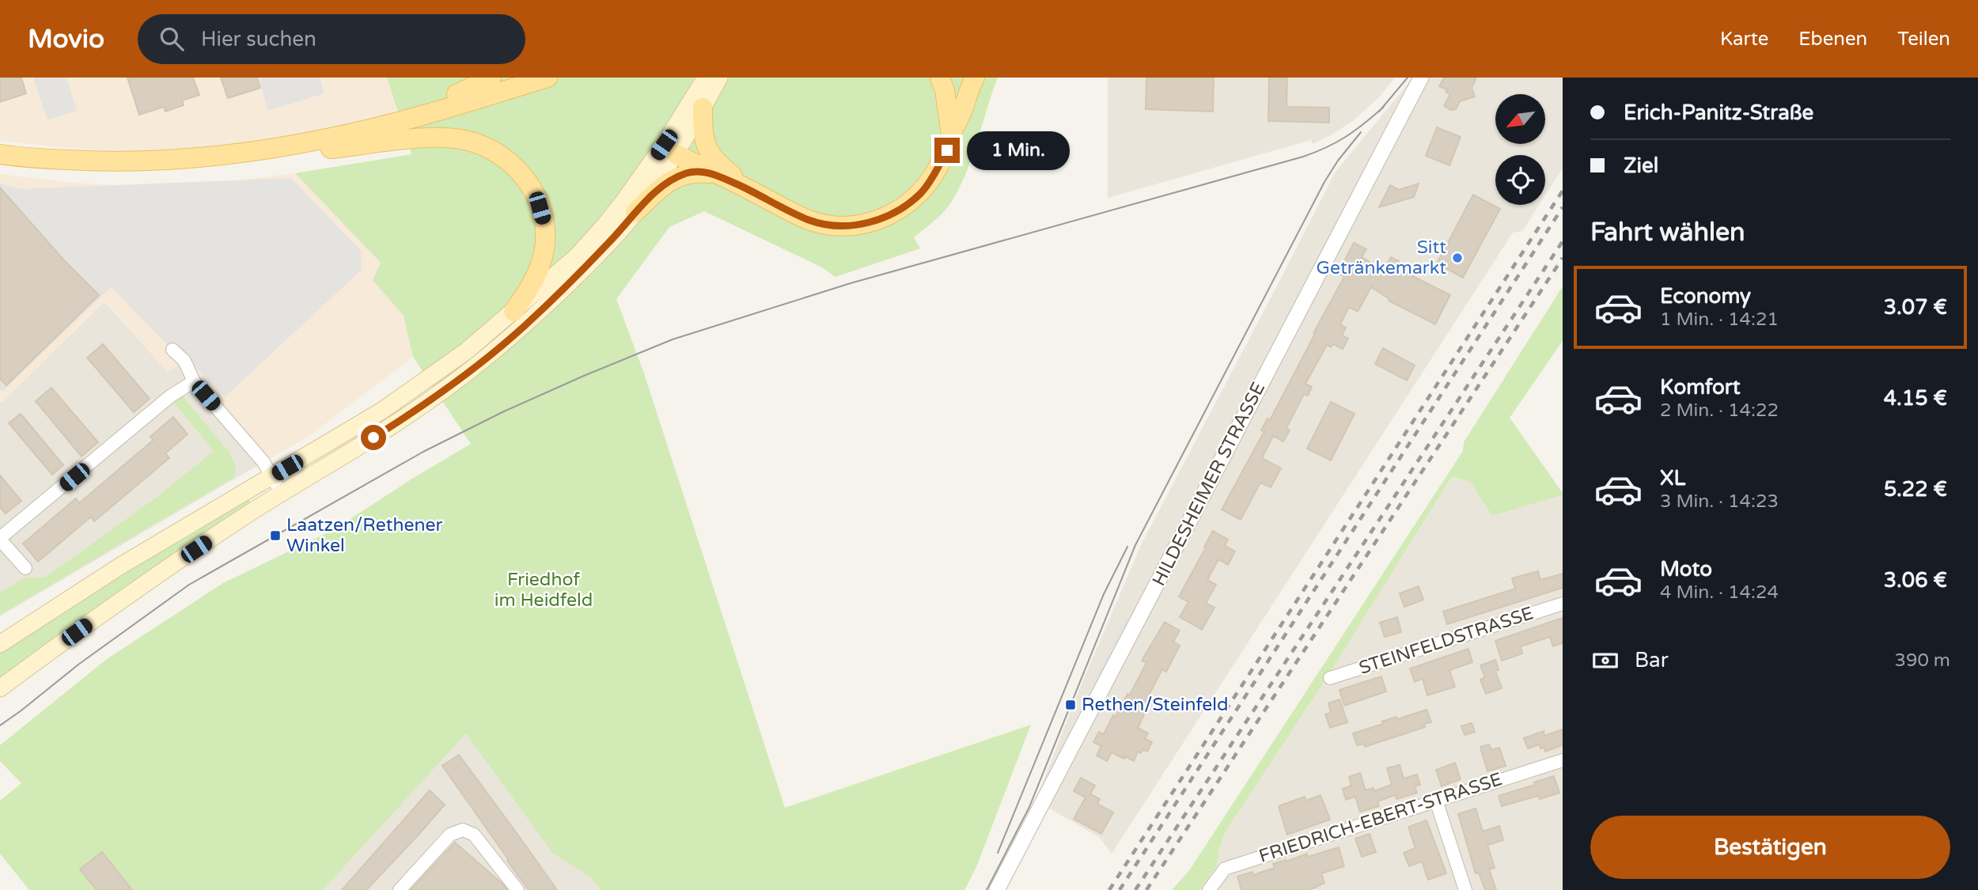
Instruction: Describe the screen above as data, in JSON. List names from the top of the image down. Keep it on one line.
{"streets":{"street":["HILDESHEIMER STRASSE","STEINFELDSTRASSE","FRIEDRICH-EBERT-STRASSE"]},"parks":["Friedhof im Heidfeld"],"places":{"other":["Sitt Getränkemarkt"],"transit":["Laatzen/Rethener Winkel","Rethen/Steinfeld"]},"north":"bottom left","page":{"header":"Movio","search":"Hier suchen","nav":["Karte","Ebenen","Teilen"],"banner":["Erich-Panitz-Straße","Ziel"],"bubble":"1 Min.","heading":"Fahrt wählen","list":[{"name":"Economy","note":"1 Min. · 14:21","value":"3.07 €"},{"name":"Komfort","note":"2 Min. · 14:22","value":"4.15 €"},{"name":"XL","note":"3 Min. · 14:23","value":"5.22 €"},{"name":"Moto","note":"4 Min. · 14:24","value":"3.06 €"}],"pay":["Bar","390 m"],"buttons":"Bestätigen"}}
